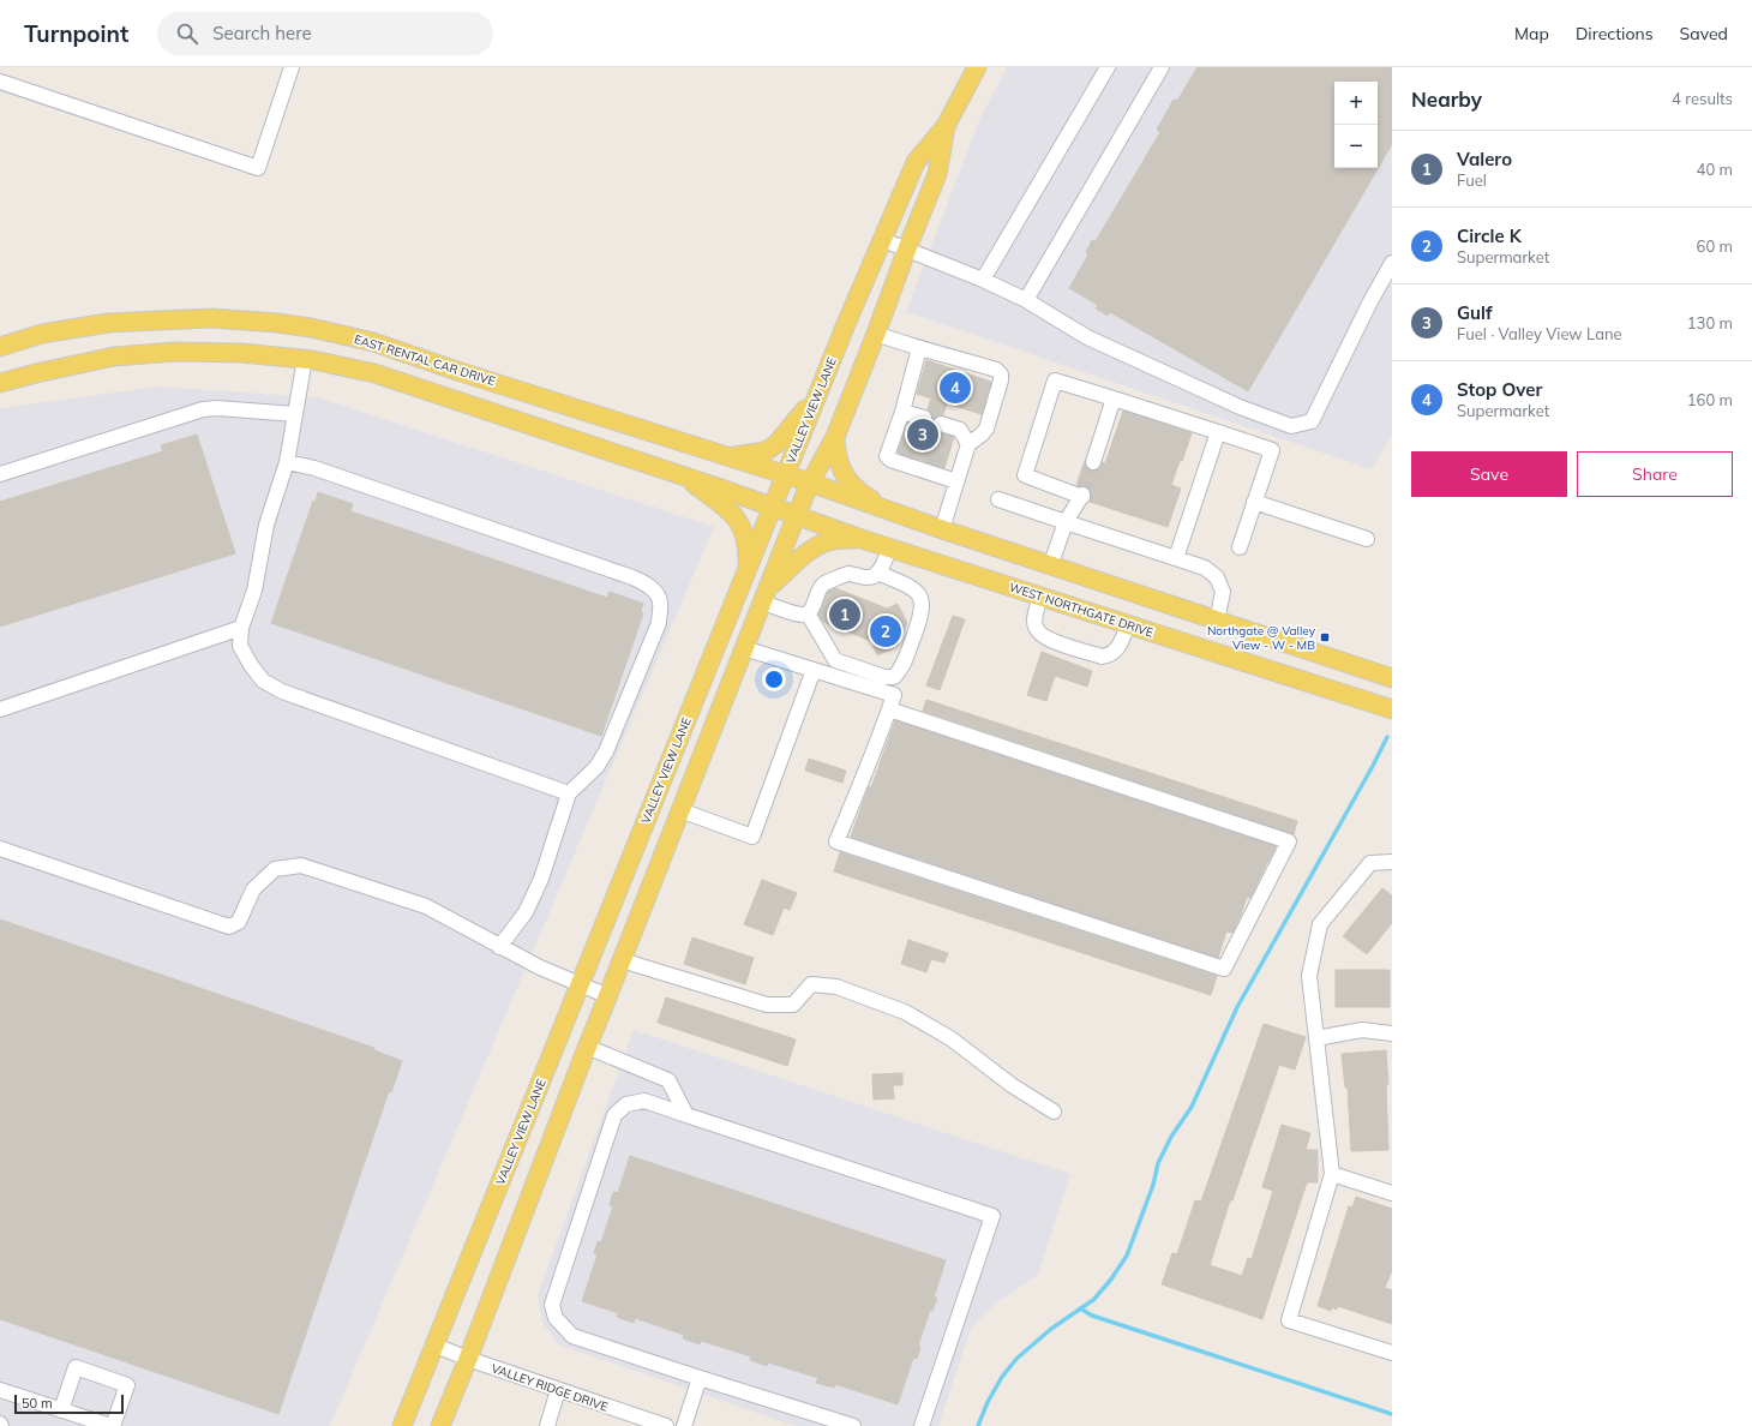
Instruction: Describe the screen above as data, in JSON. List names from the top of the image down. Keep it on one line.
{"streets":{"main road":["EAST RENTAL CAR DRIVE","VALLEY VIEW LANE","WEST NORTHGATE DRIVE"],"street":["VALLEY RIDGE DRIVE"]},"crossings":[["EAST RENTAL CAR DRIVE","VALLEY VIEW LANE"],["VALLEY VIEW LANE","WEST NORTHGATE DRIVE"],["VALLEY VIEW LANE","VALLEY RIDGE DRIVE"]],"places":{"transit":["Northgate @ Valley View - W - MB"]},"scale_bar":"50 m","page":{"header":"Turnpoint","search":"Search here","nav":["Map","Directions","Saved"],"heading":["Nearby","4 results"],"map_buttons":["+","−"],"list":[{"mark":"1","name":"Valero","note":"Fuel","value":"40 m"},{"mark":"2","name":"Circle K","note":"Supermarket","value":"60 m"},{"mark":"3","name":"Gulf","note":"Fuel · Valley View Lane","value":"130 m"},{"mark":"4","name":"Stop Over","note":"Supermarket","value":"160 m"}],"pins":["4","3","1","2"],"buttons":["Save","Share"],"scale":"50 m"}}
